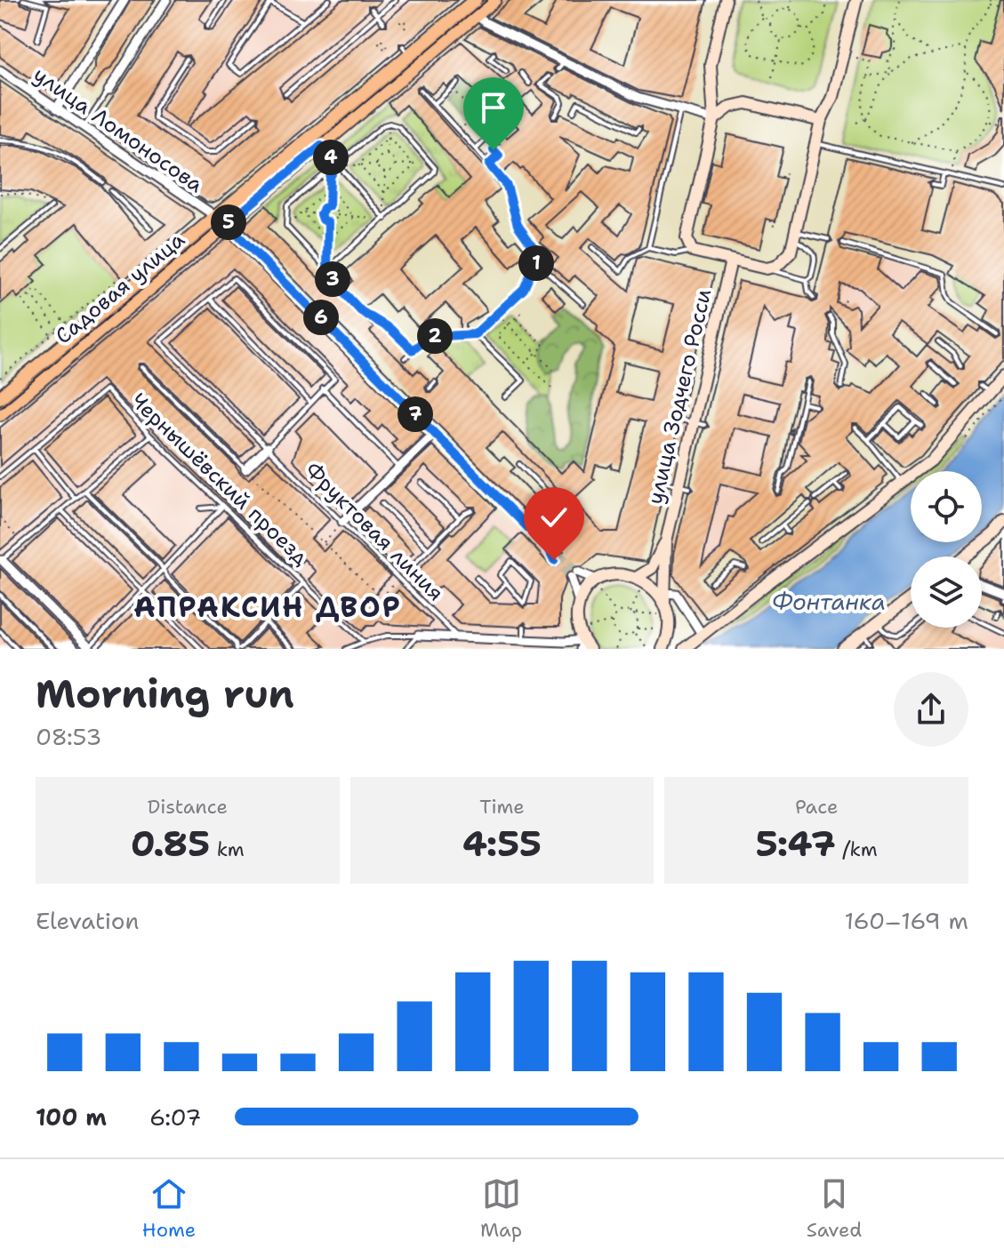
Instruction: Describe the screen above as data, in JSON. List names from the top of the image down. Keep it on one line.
{"streets":{"main road":["Садовая улица"],"street":["улица Ломоносова","улица Зодчего Росси"],"lane":["Чернышёвский проезд","Фруктовая линия"]},"crossings":[["улица Ломоносова","Садовая улица"]],"districts":["АПРАКСИН ДВОР"],"water":["Фонтанка"],"page":{"pins":["4","5","1","3","6","2","7"],"heading":["Morning run","08:53"],"stats":[["Distance","0.85 km"],["Time","4:55"],["Pace","5:47 /km"]],"chart":["Elevation","160–169 m"],"list":[{"name":"100 m","note":"6:07"}],"tabs":["Home","Map","Saved"]}}
